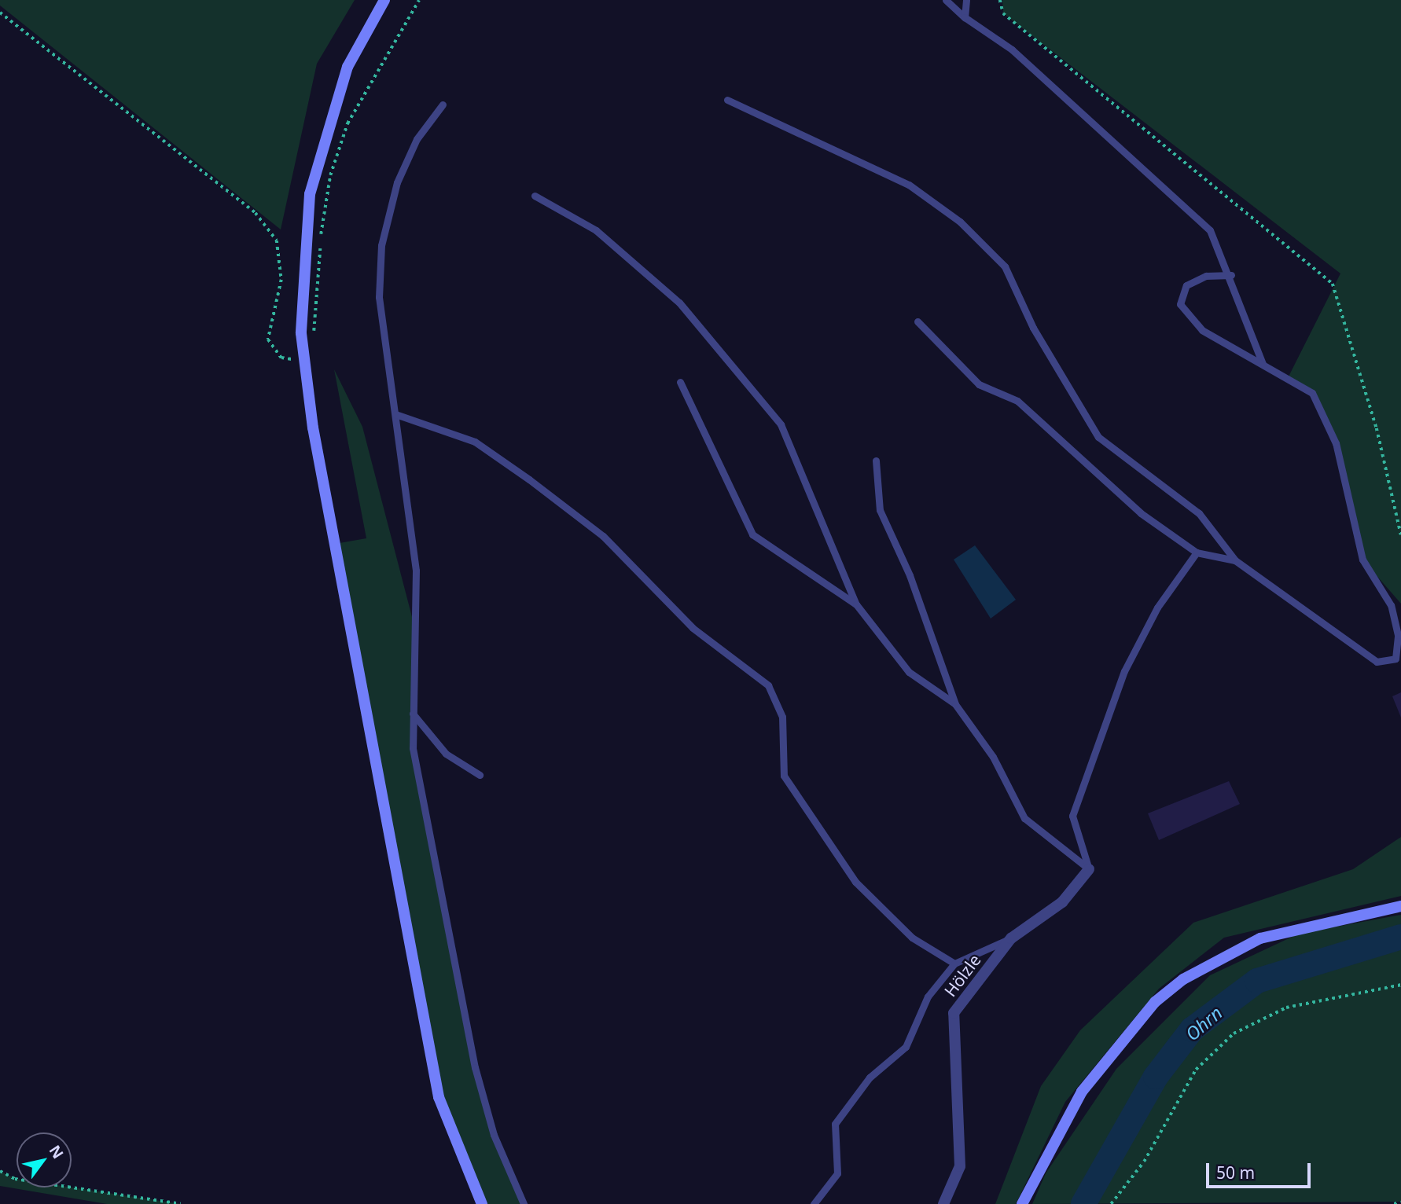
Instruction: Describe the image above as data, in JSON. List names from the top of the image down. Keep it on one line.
{"streets":{"street":["Hölzle"]},"water":["Ohrn"],"scale_bar":"50 m","north":"top right"}
